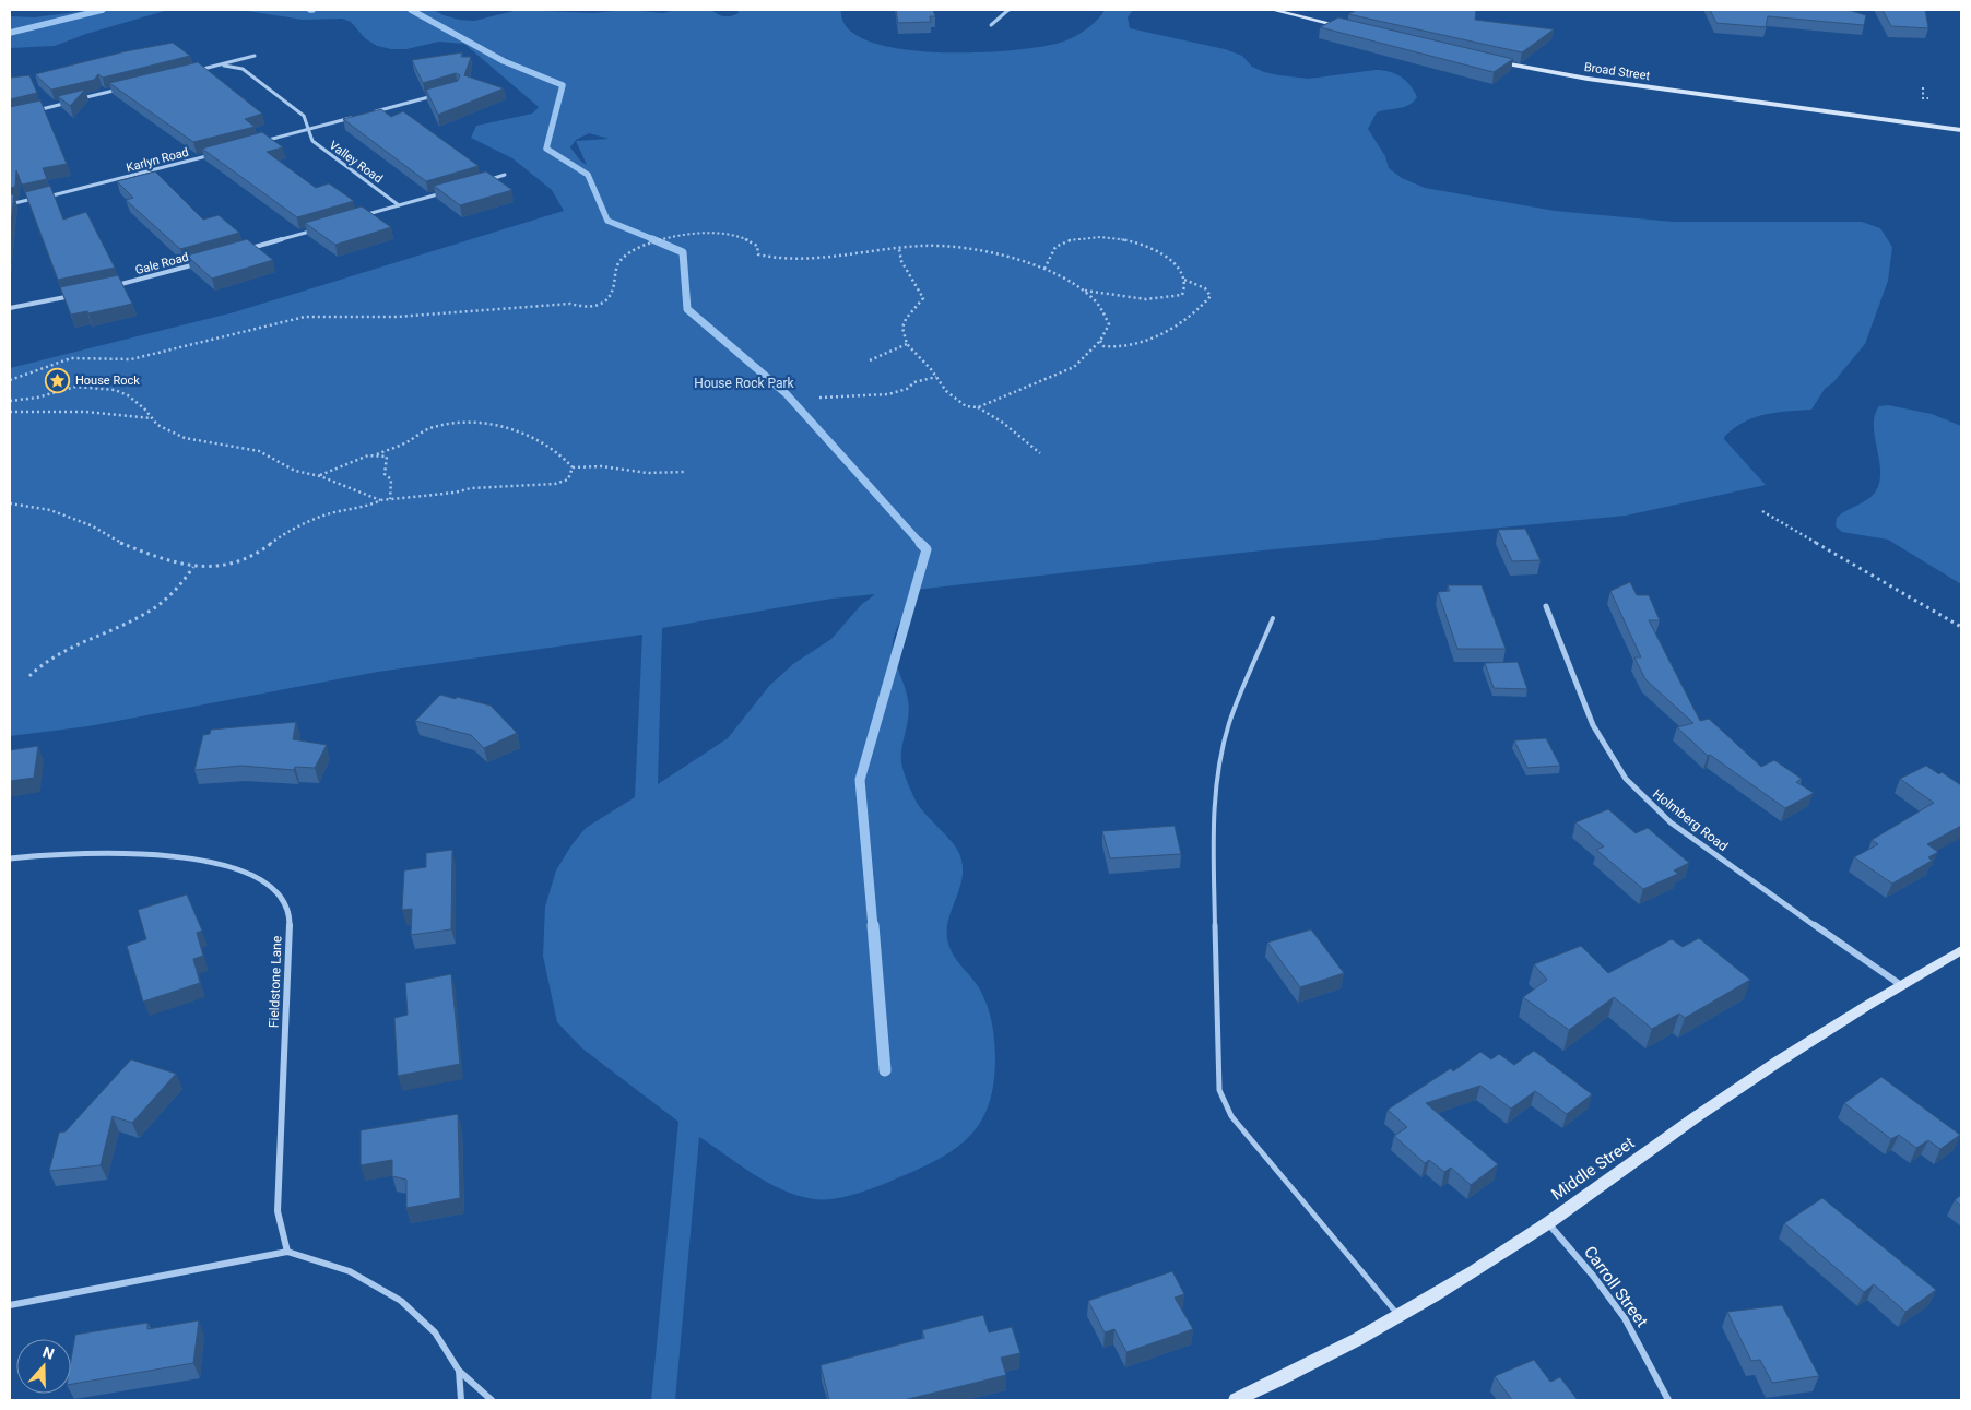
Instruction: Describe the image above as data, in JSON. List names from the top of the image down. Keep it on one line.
{"streets":{"main road":["Broad Street","Middle Street"],"street":["Karlyn Road","Valley Road","Gale Road","Holmberg Road","Fieldstone Lane","Carroll Street"]},"crossings":[["Holmberg Road","Middle Street"],["Middle Street","Carroll Street"]],"parks":["House Rock Park"],"places":{"place":["House Rock"]},"north":"top"}
